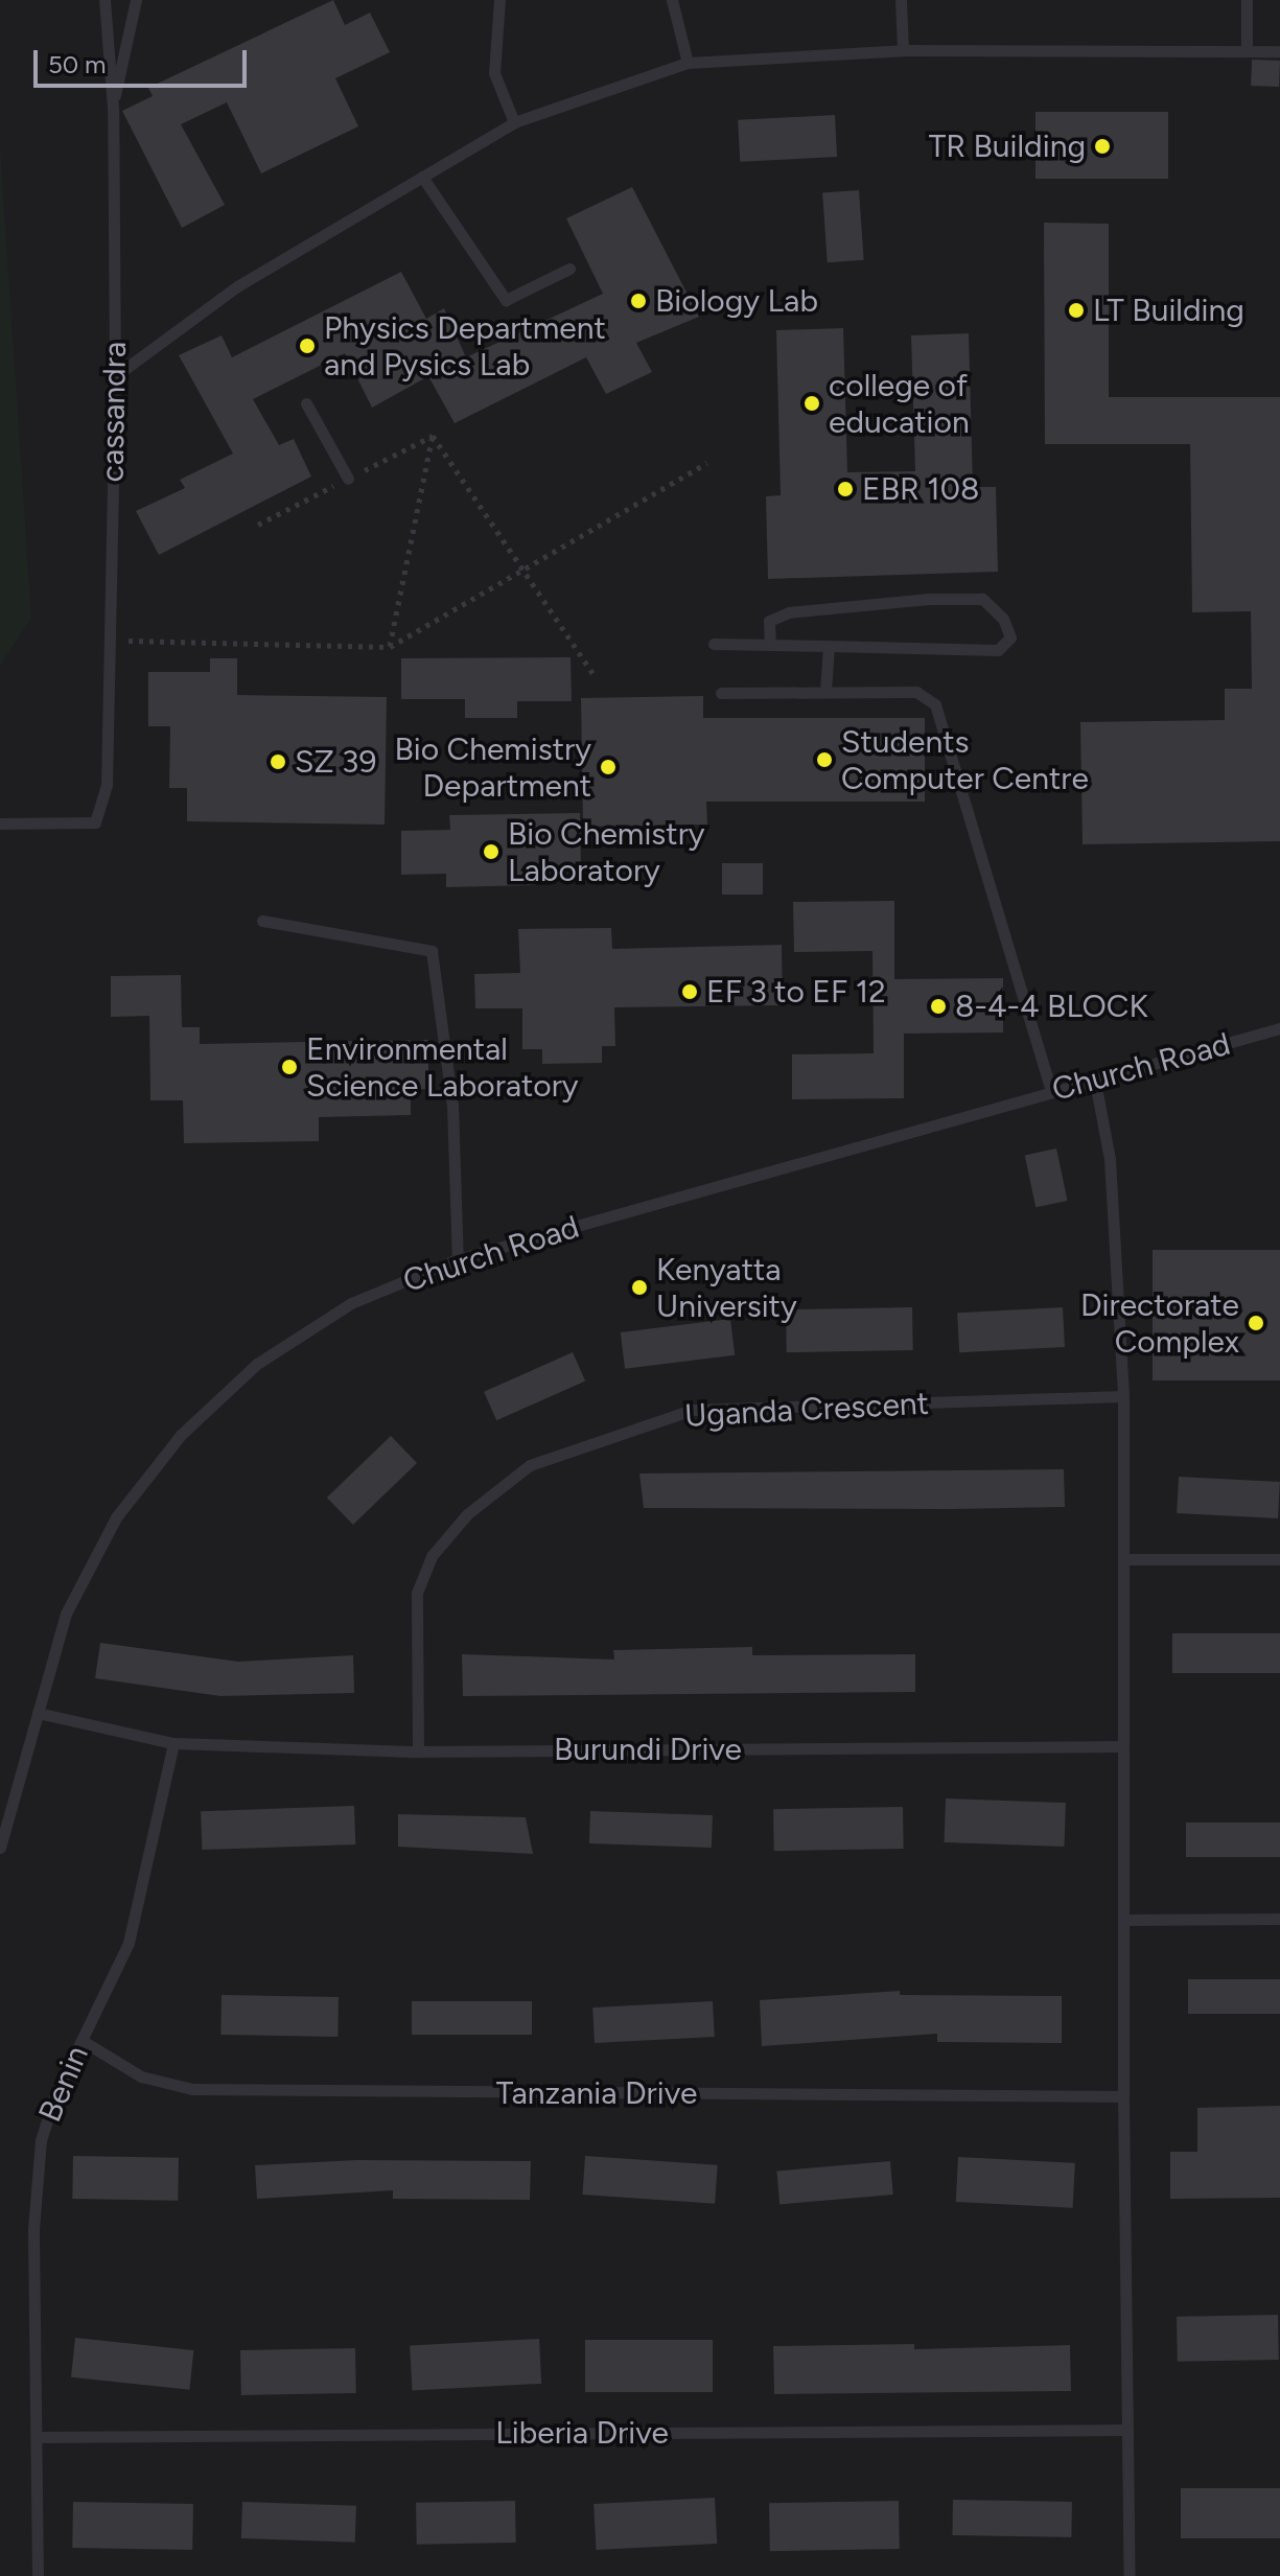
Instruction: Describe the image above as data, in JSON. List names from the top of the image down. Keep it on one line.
{"streets":{"lane":["cassandra","Church Road","Uganda Crescent","Burundi Drive","Benin","Tanzania Drive","Liberia Drive"]},"crossings":[["Uganda Crescent","Burundi Drive"],["Burundi Drive","Benin"],["Benin","Tanzania Drive"],["Benin","Liberia Drive"]],"places":["TR Building","Biology Lab","LT Building","Physics Department and Pysics Lab","college of education","EBR 108","Students Computer Centre","SZ 39","Bio Chemistry Department","Bio Chemistry Laboratory","EF 3 to EF 12","8-4-4 BLOCK","Environmental Science Laboratory","Kenyatta University","Directorate Complex"],"scale_bar":"50 m"}
